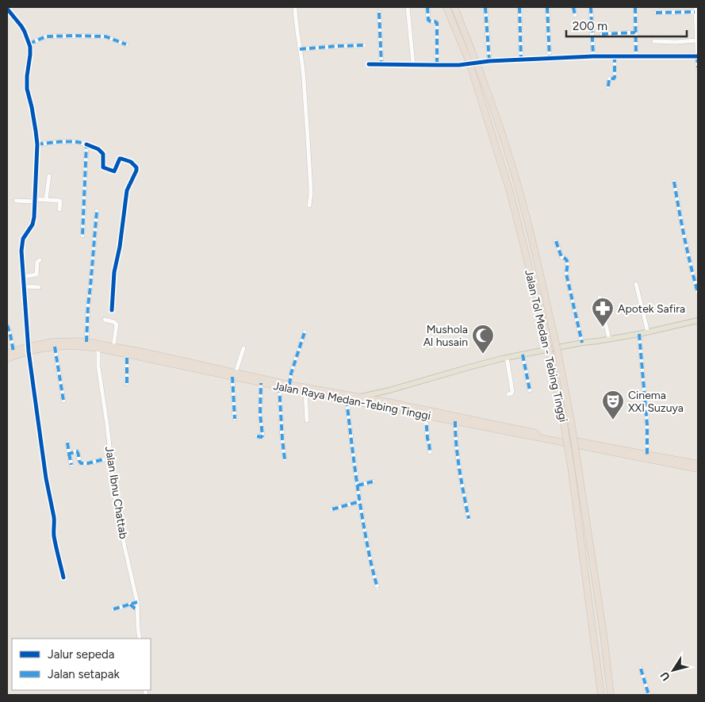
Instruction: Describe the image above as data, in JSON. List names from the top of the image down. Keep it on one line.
{"streets":{"highway":["Jalan Tol Medan - Tebing Tinggi","Jalan Raya Medan-Tebing Tinggi"],"street":["Jalan Ibnu Chattab"]},"crossings":[["Jalan Raya Medan-Tebing Tinggi","Jalan Ibnu Chattab"]],"places":{"pharmacy":["Apotek Safira"],"mosque":["Mushola Al husain"],"theatre":["Cinema XXI Suzuya"]},"legend":["Jalur sepeda","Jalan setapak"],"scale_bar":"200 m","north":"bottom left"}
